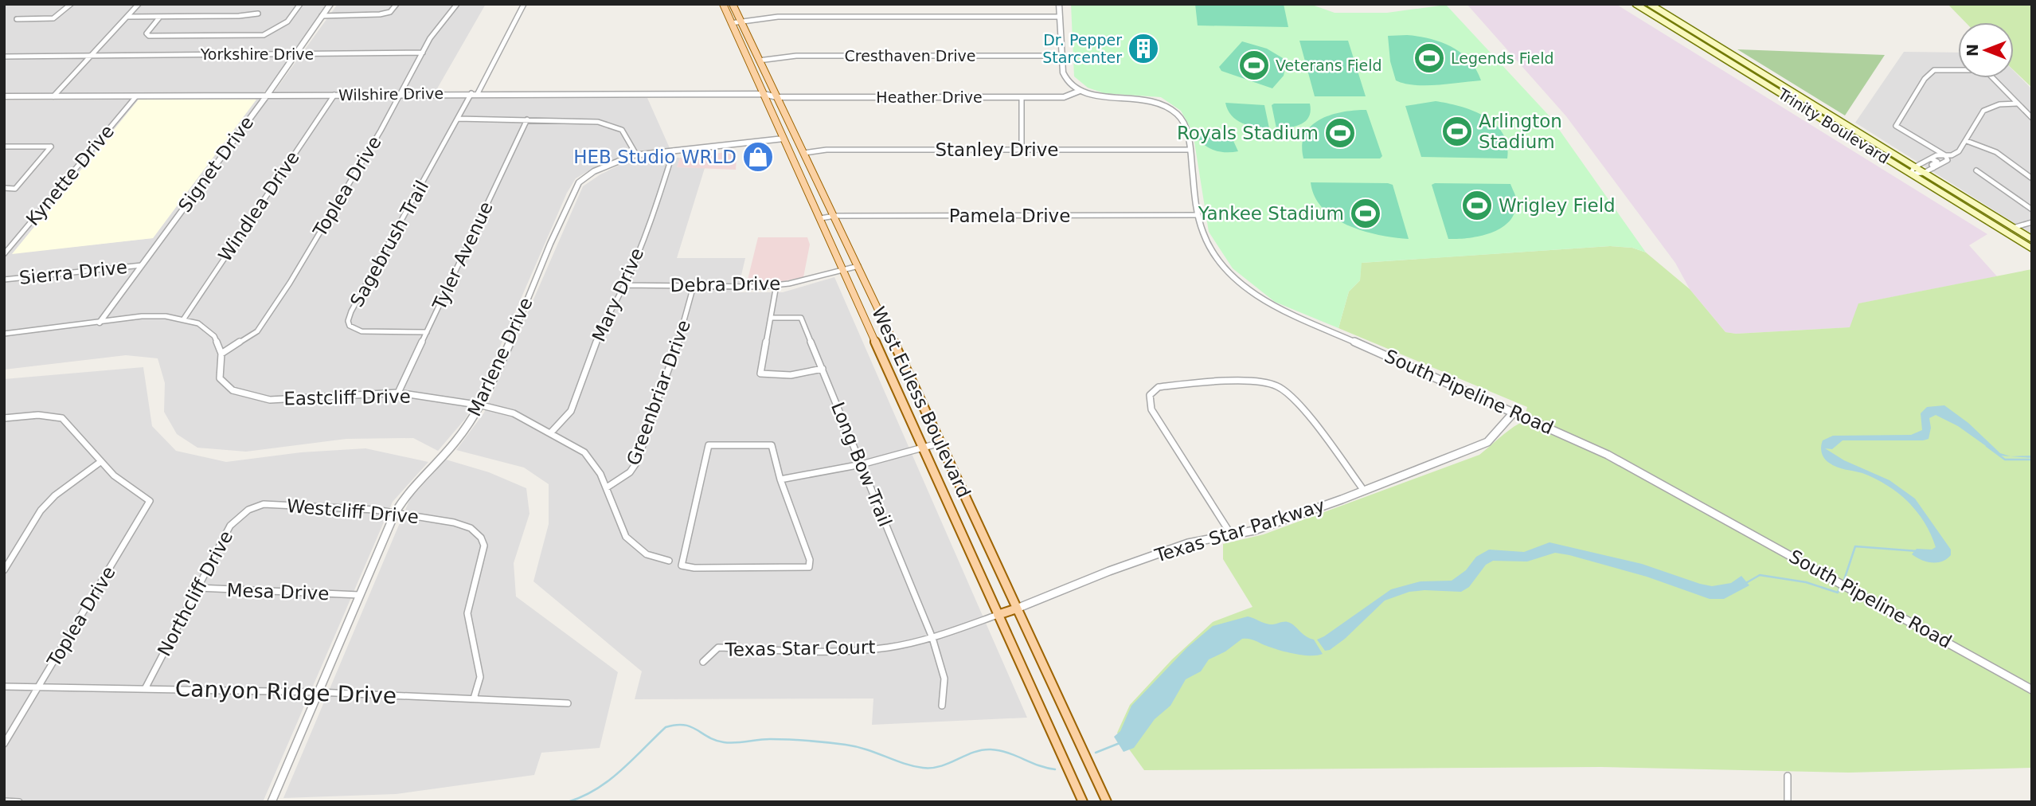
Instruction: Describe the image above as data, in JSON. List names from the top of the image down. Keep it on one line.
{"streets":{"main road":["Trinity Boulevard","West Euless Boulevard"],"street":["Yorkshire Drive","Cresthaven Drive","Wilshire Drive","Heather Drive","Stanley Drive","Signet Drive","Kynette Drive","Toplea Drive","Windlea Drive","Pamela Drive","Sagebrush Trail","Tyler Avenue","Sierra Drive","Debra Drive","Mary Drive","Marlene Drive","South Pipeline Road","Greenbriar Drive","Eastcliff Drive","Long Bow Trail","Westcliff Drive","Texas Star Parkway","Mesa Drive","Northcliff Drive","Texas Star Court","Canyon Ridge Drive"]},"crossings":[["Yorkshire Drive","Signet Drive"],["Yorkshire Drive","Toplea Drive"],["Cresthaven Drive","West Euless Boulevard"],["Wilshire Drive","Heather Drive"],["Wilshire Drive","Signet Drive"],["Wilshire Drive","Kynette Drive"],["Wilshire Drive","Toplea Drive"],["Wilshire Drive","Windlea Drive"],["Wilshire Drive","Sagebrush Trail"],["Wilshire Drive","West Euless Boulevard"],["Heather Drive","South Pipeline Road"],["Heather Drive","West Euless Boulevard"],["Stanley Drive","South Pipeline Road"],["Stanley Drive","West Euless Boulevard"],["Signet Drive","Sierra Drive"],["Toplea Drive","Eastcliff Drive"],["Toplea Drive","Canyon Ridge Drive"],["Pamela Drive","South Pipeline Road"],["Pamela Drive","West Euless Boulevard"],["Sagebrush Trail","Tyler Avenue"],["Tyler Avenue","Eastcliff Drive"],["Debra Drive","Mary Drive"],["Debra Drive","Greenbriar Drive"],["Debra Drive","West Euless Boulevard"],["Mary Drive","Marlene Drive"],["Mary Drive","Eastcliff Drive"],["Marlene Drive","Eastcliff Drive"],["Marlene Drive","West Euless Boulevard"],["Marlene Drive","Westcliff Drive"],["Marlene Drive","Mesa Drive"],["Marlene Drive","Canyon Ridge Drive"],["South Pipeline Road","Texas Star Parkway"],["Greenbriar Drive","Eastcliff Drive"],["West Euless Boulevard","Texas Star Parkway"],["West Euless Boulevard","Texas Star Court"],["Long Bow Trail","Texas Star Court"],["Westcliff Drive","Northcliff Drive"],["Westcliff Drive","Canyon Ridge Drive"],["Mesa Drive","Northcliff Drive"],["Northcliff Drive","Canyon Ridge Drive"]],"places":{"building":["Dr. Pepper Starcenter"],"sports":["Legends Field","Veterans Field","Arlington Stadium","Royals Stadium","Wrigley Field","Yankee Stadium"],"shop":["HEB Studio WRLD"]},"north":"left"}
